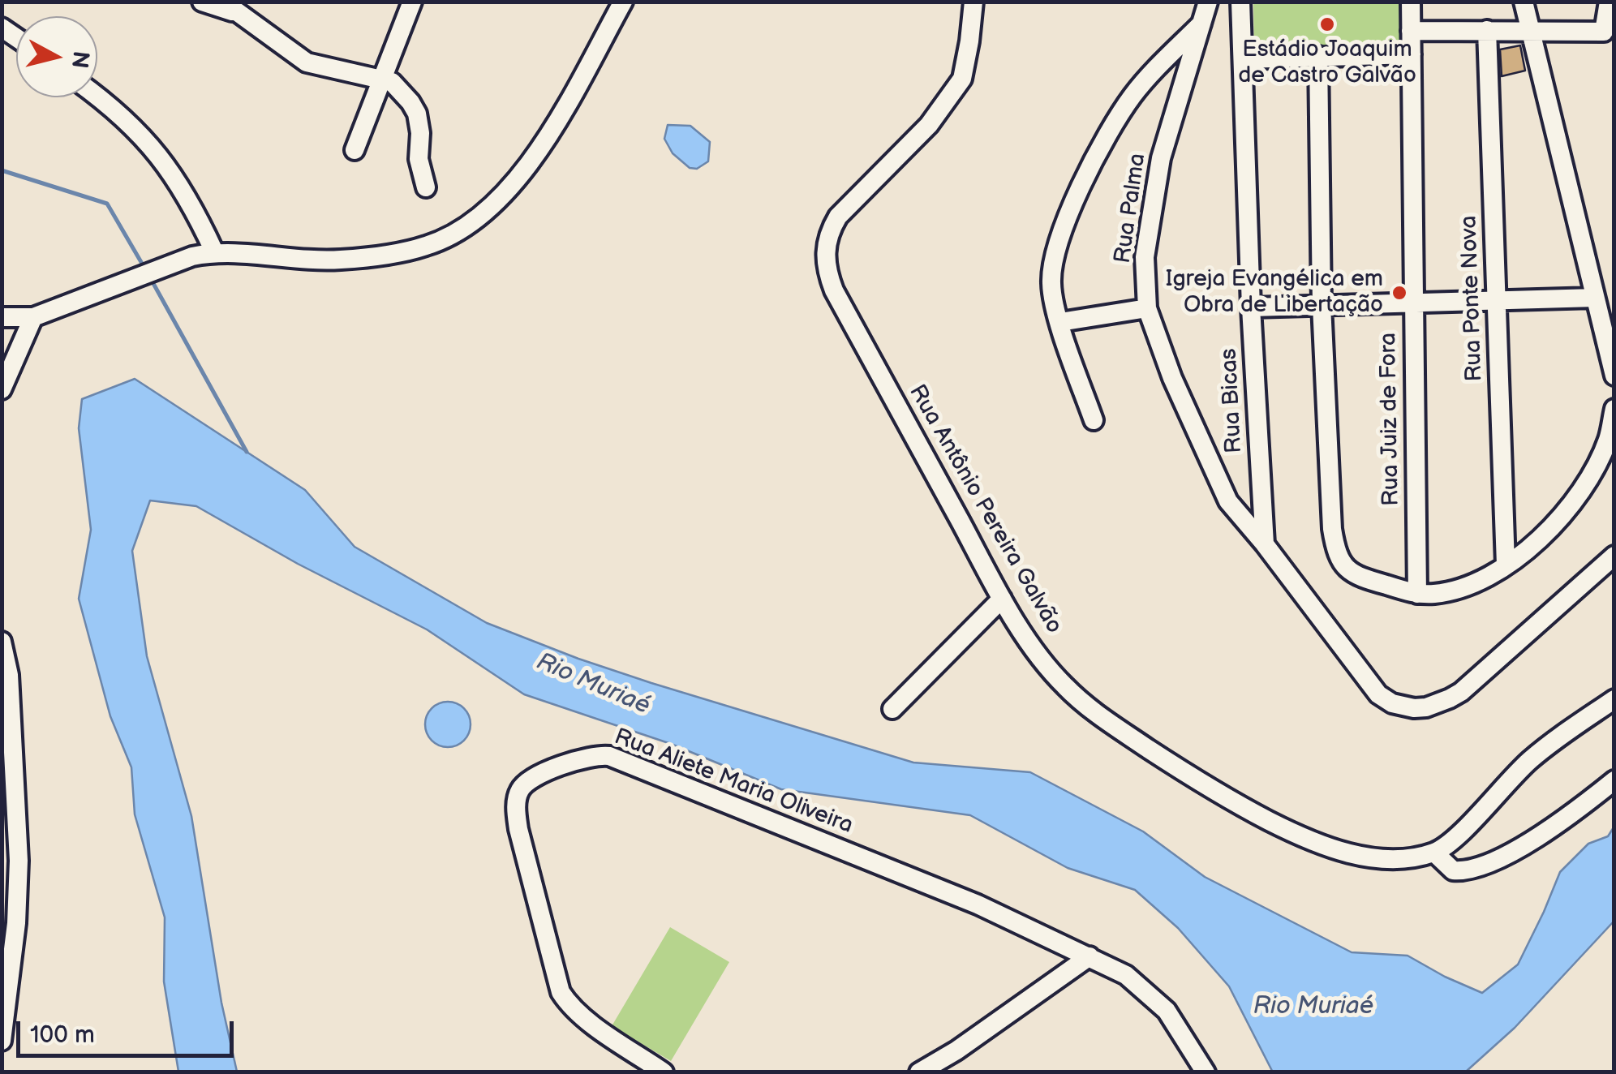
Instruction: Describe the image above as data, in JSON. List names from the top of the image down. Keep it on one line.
{"streets":{"street":["Rua Palma","Rua Ponte Nova","Rua Bicas","Rua Juiz de Fora","Rua Antônio Pereira Galvão","Rua Aliete Maria Oliveira"]},"crossings":[["Rua Palma","Rua Bicas"]],"water":["Rio Muriaé"],"places":["Estádio Joaquim de Castro Galvão","Igreja Evangélica em Obra de Libertação"],"scale_bar":"100 m","north":"right"}
